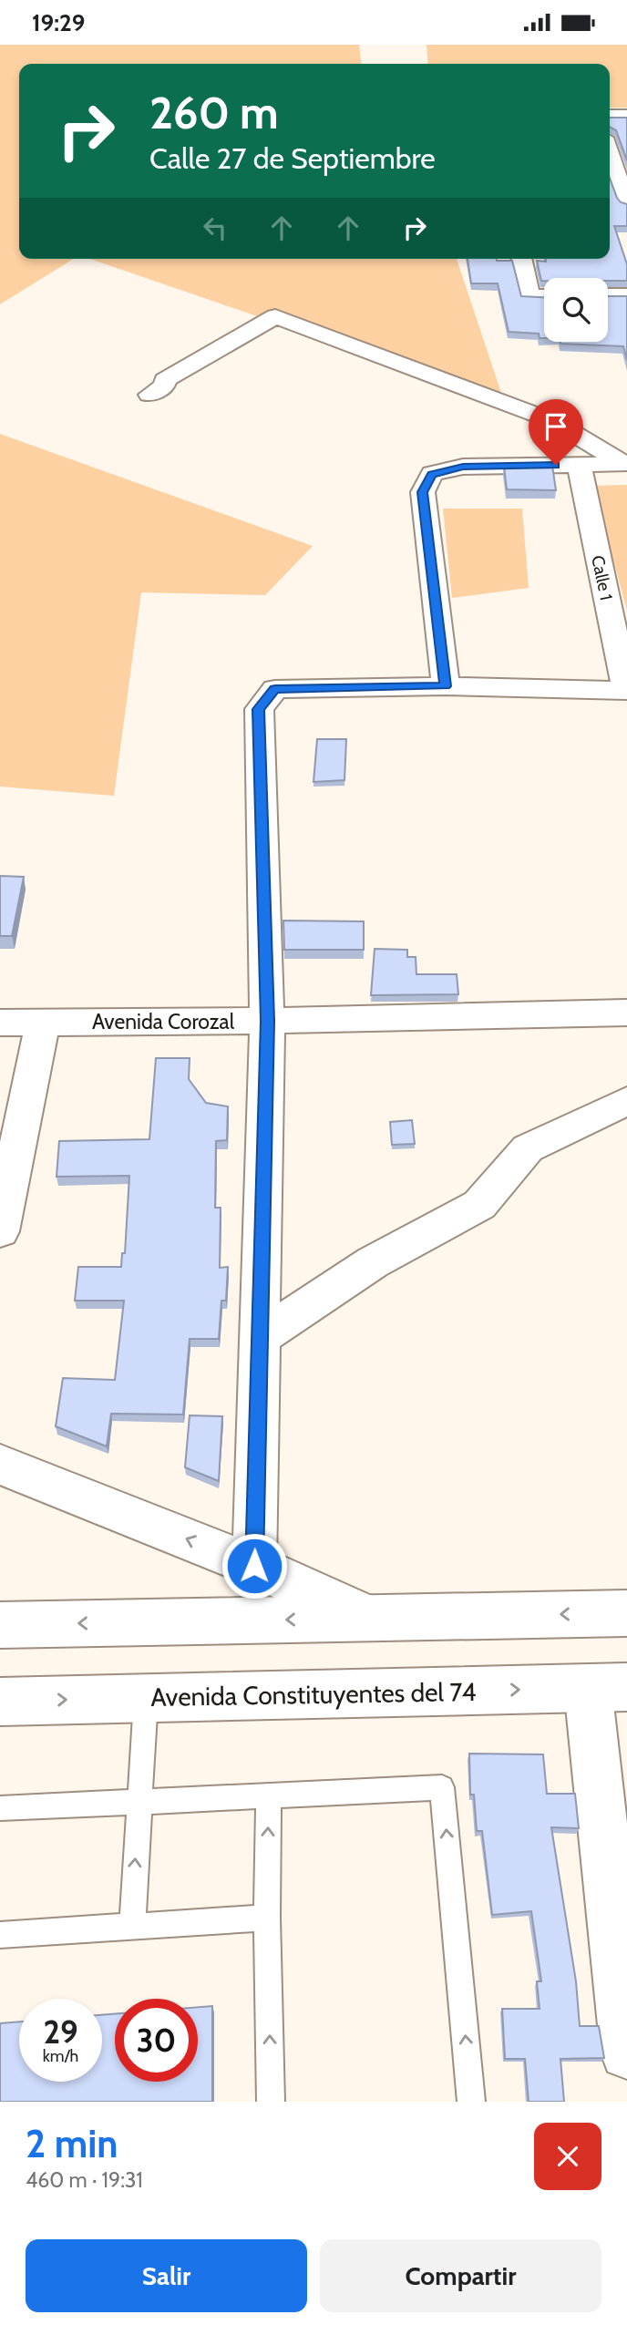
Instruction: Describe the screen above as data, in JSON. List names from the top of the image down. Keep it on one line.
{"streets":{"street":["Calle 1","Avenida Corozal","Avenida Constituyentes del 74"]},"page":{"status":"19:29","turn":["260 m","Calle 27 de Septiembre"],"speed":"29 km/h","limit":"30","heading":["2 min","460 m · 19:31"],"buttons":["Salir","Compartir"]}}
